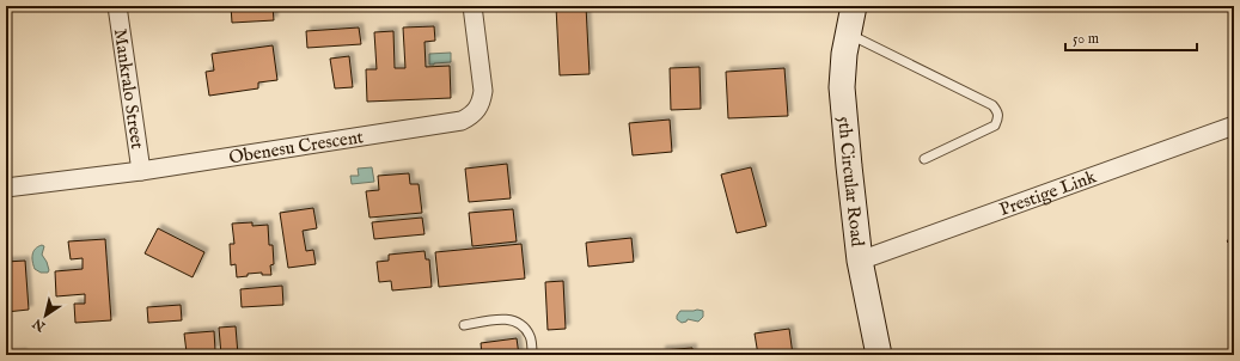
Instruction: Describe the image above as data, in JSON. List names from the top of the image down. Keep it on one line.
{"streets":{"street":["Mankralo Street","Obenesu Crescent","5th Circular Road","Prestige Link"]},"crossings":[["Mankralo Street","Obenesu Crescent"],["5th Circular Road","Prestige Link"]],"scale_bar":"50 m","north":"bottom left"}
